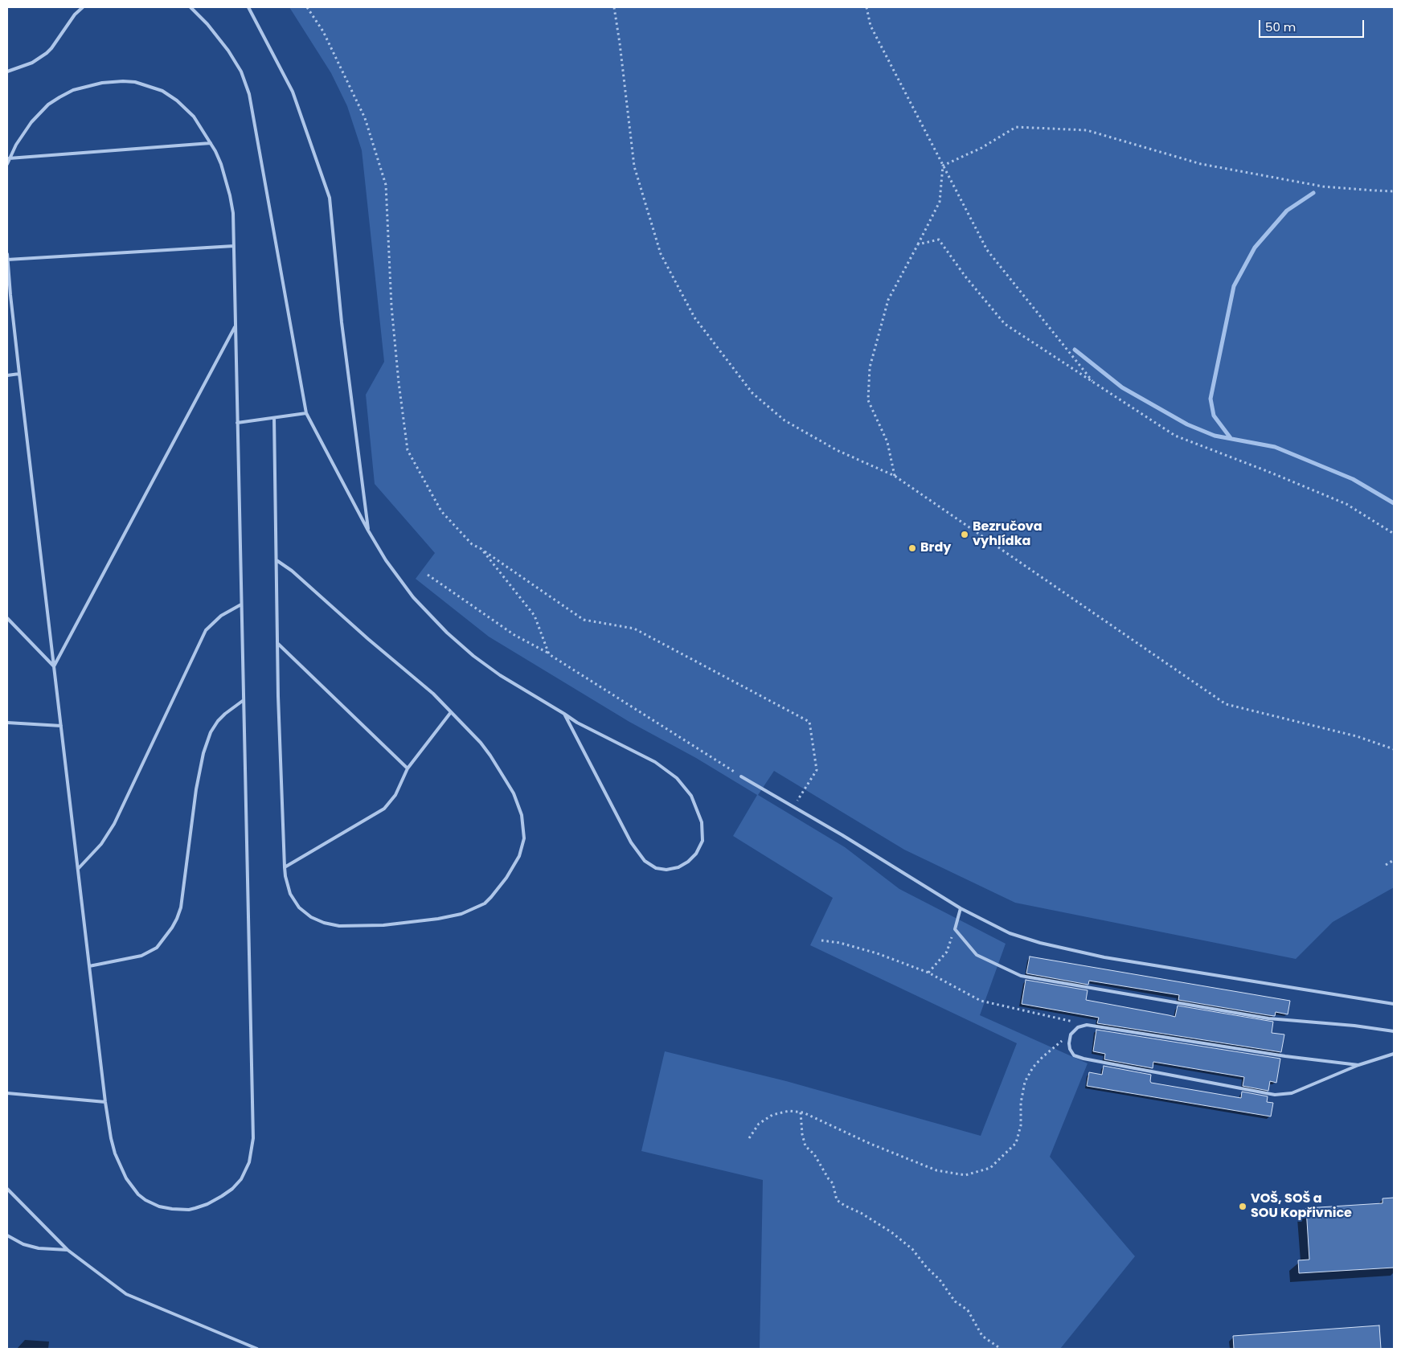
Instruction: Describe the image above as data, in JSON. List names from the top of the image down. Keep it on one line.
{"places":["Bezručova vyhlídka","Brdy","VOŠ, SOŠ a SOU Kopřivnice"],"scale_bar":"50 m"}
